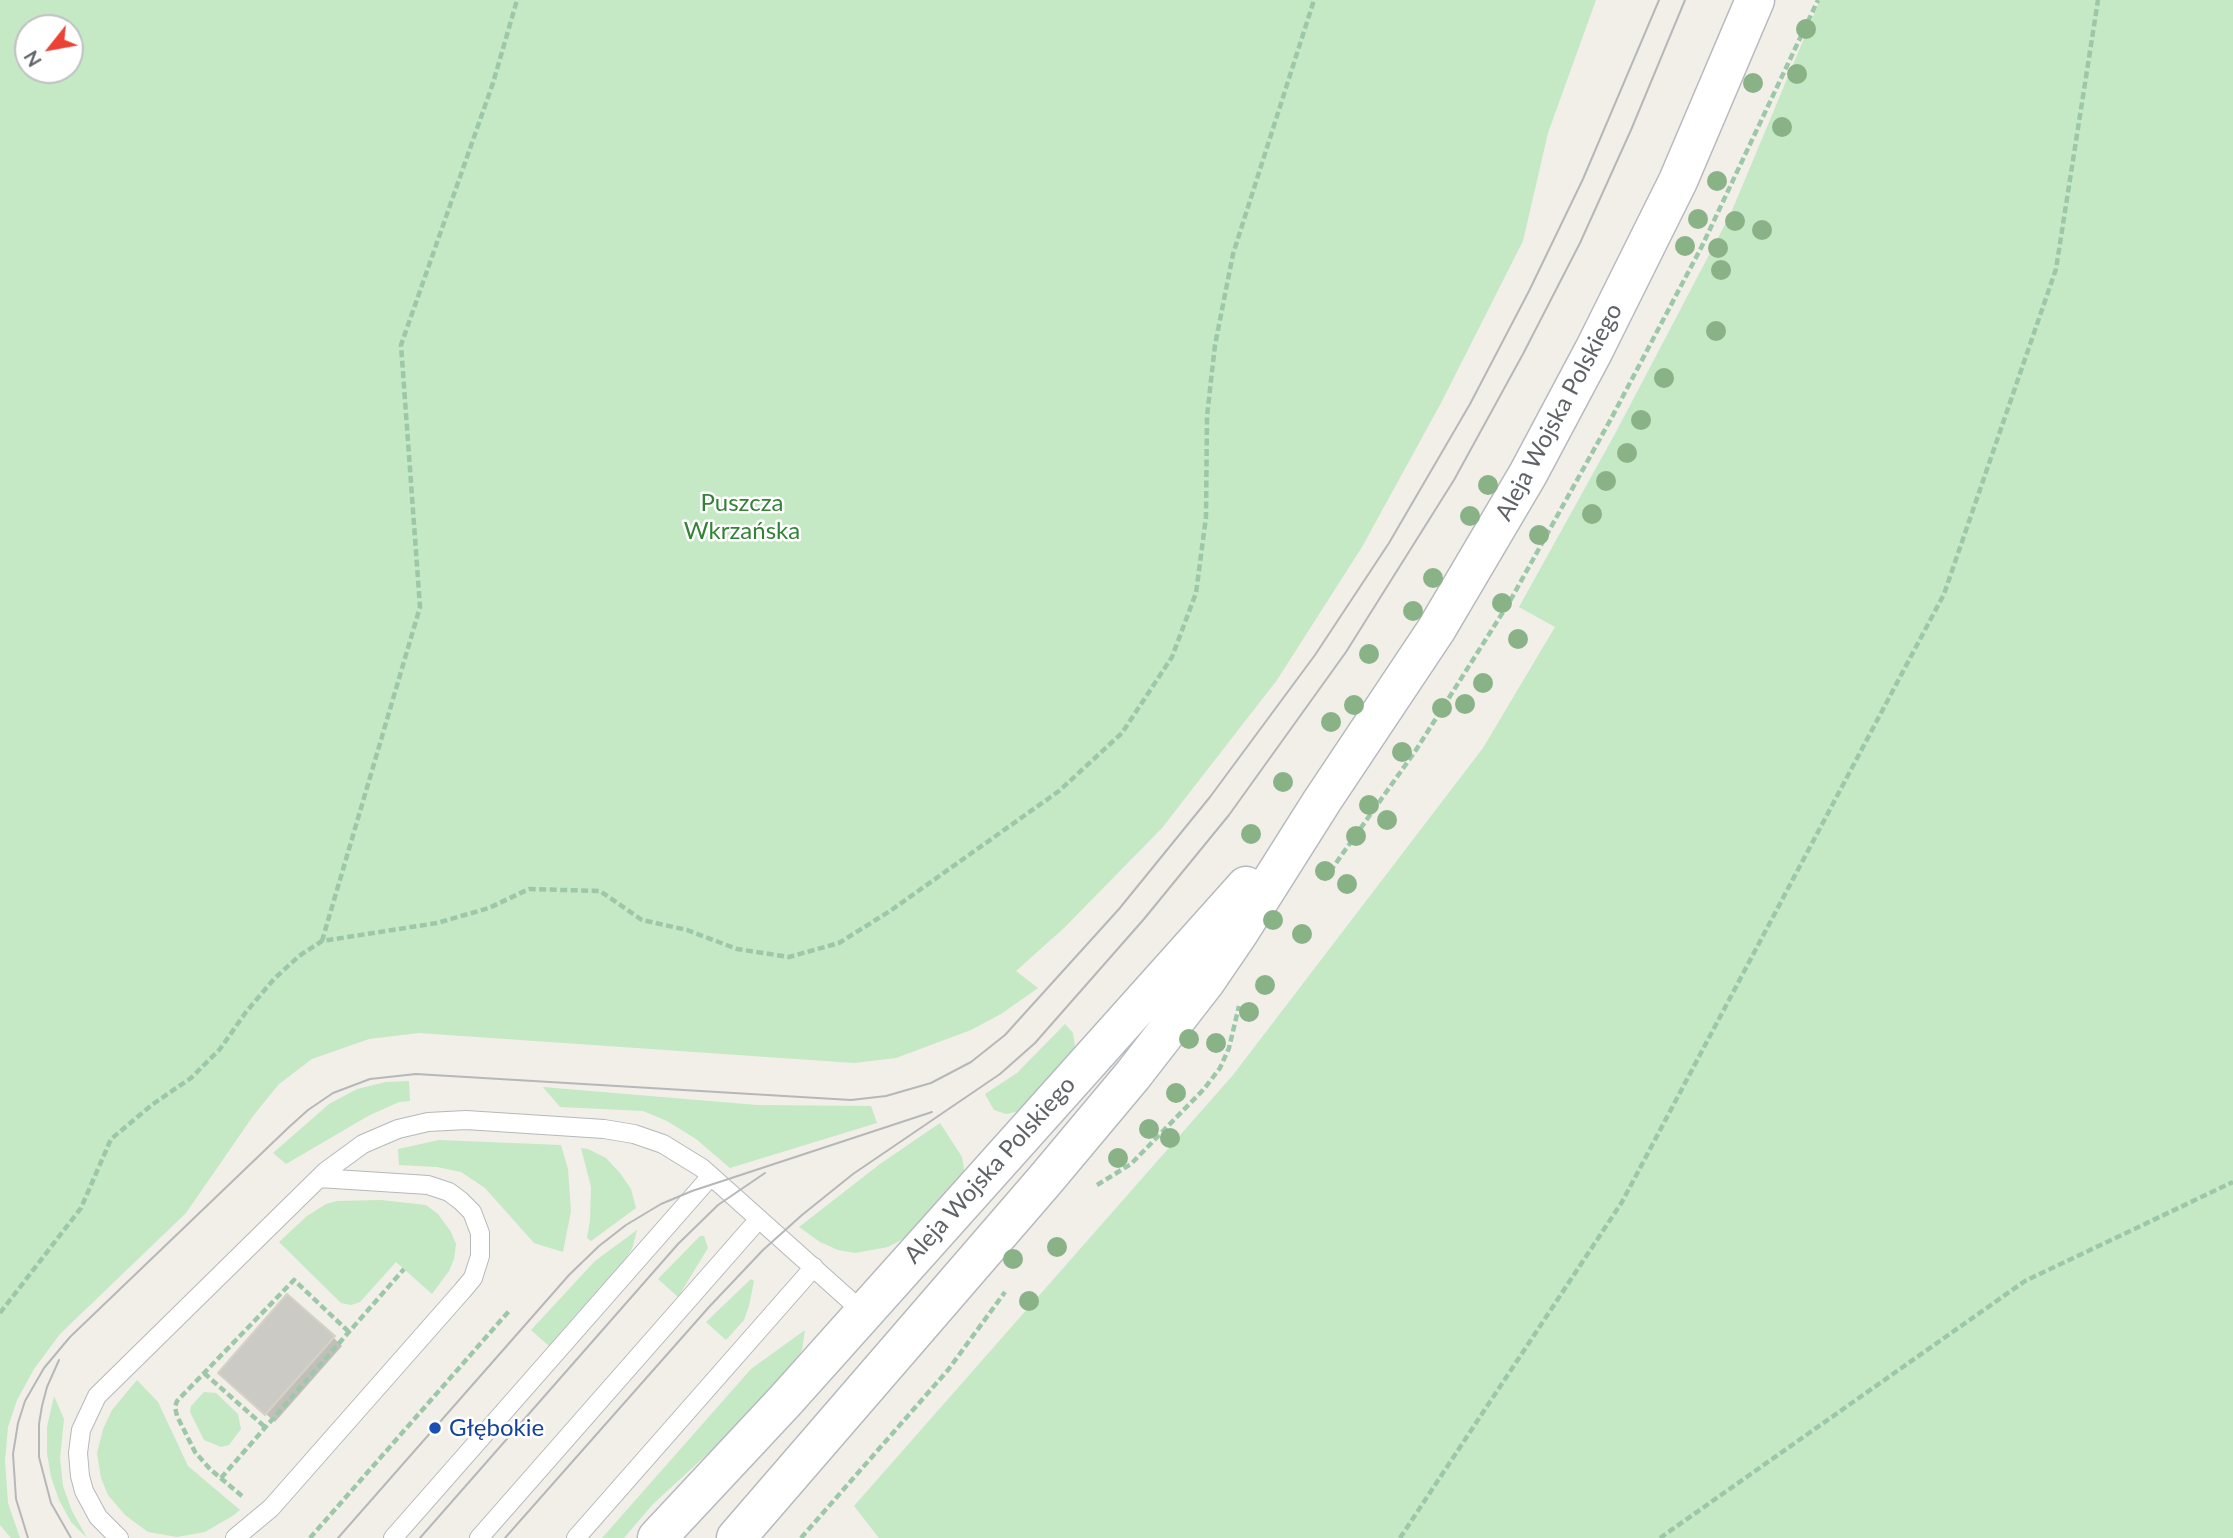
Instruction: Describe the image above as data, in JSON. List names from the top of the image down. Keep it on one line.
{"streets":{"main road":["Aleja Wojska Polskiego"]},"parks":["Puszcza Wkrzańska"],"places":["Głębokie"],"north":"bottom left"}
